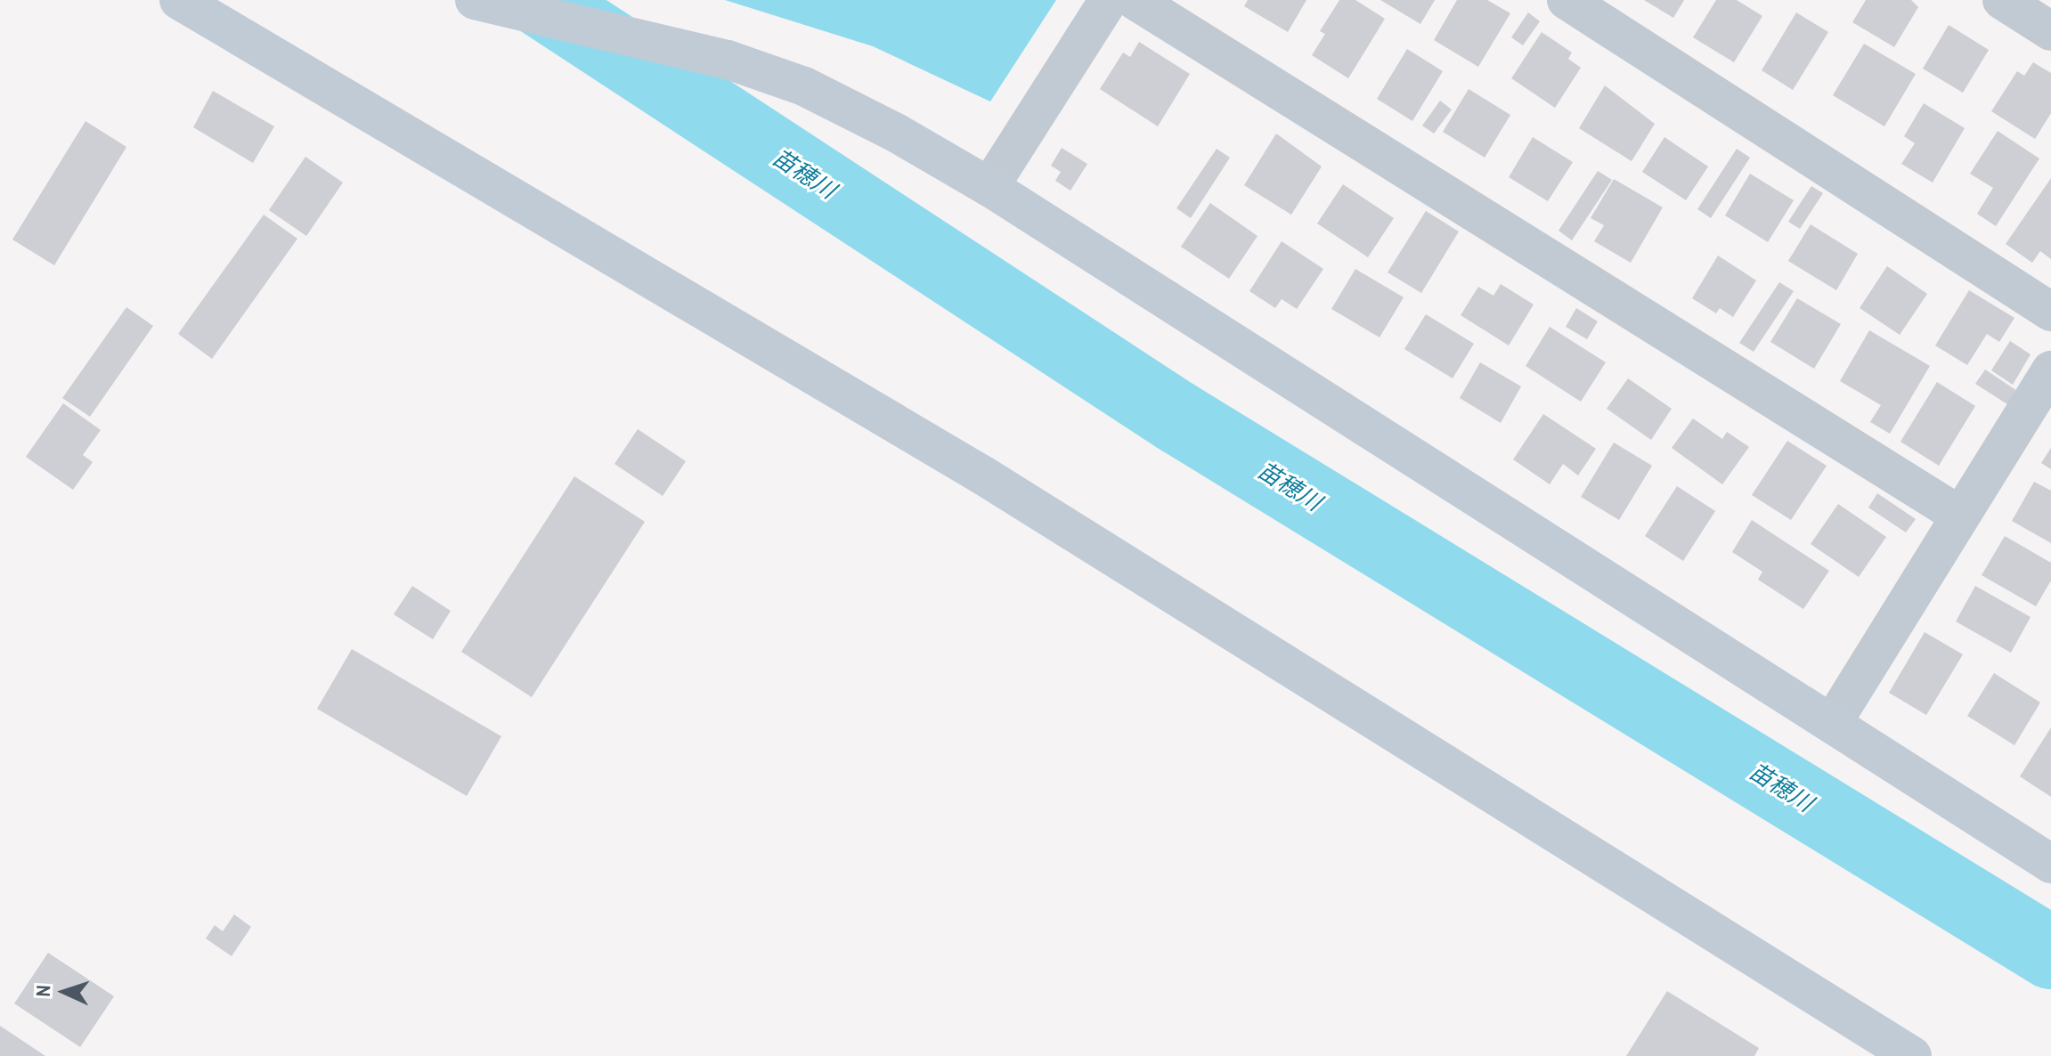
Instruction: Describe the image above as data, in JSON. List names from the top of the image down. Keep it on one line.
{"water":["苗穂川"],"north":"left"}
